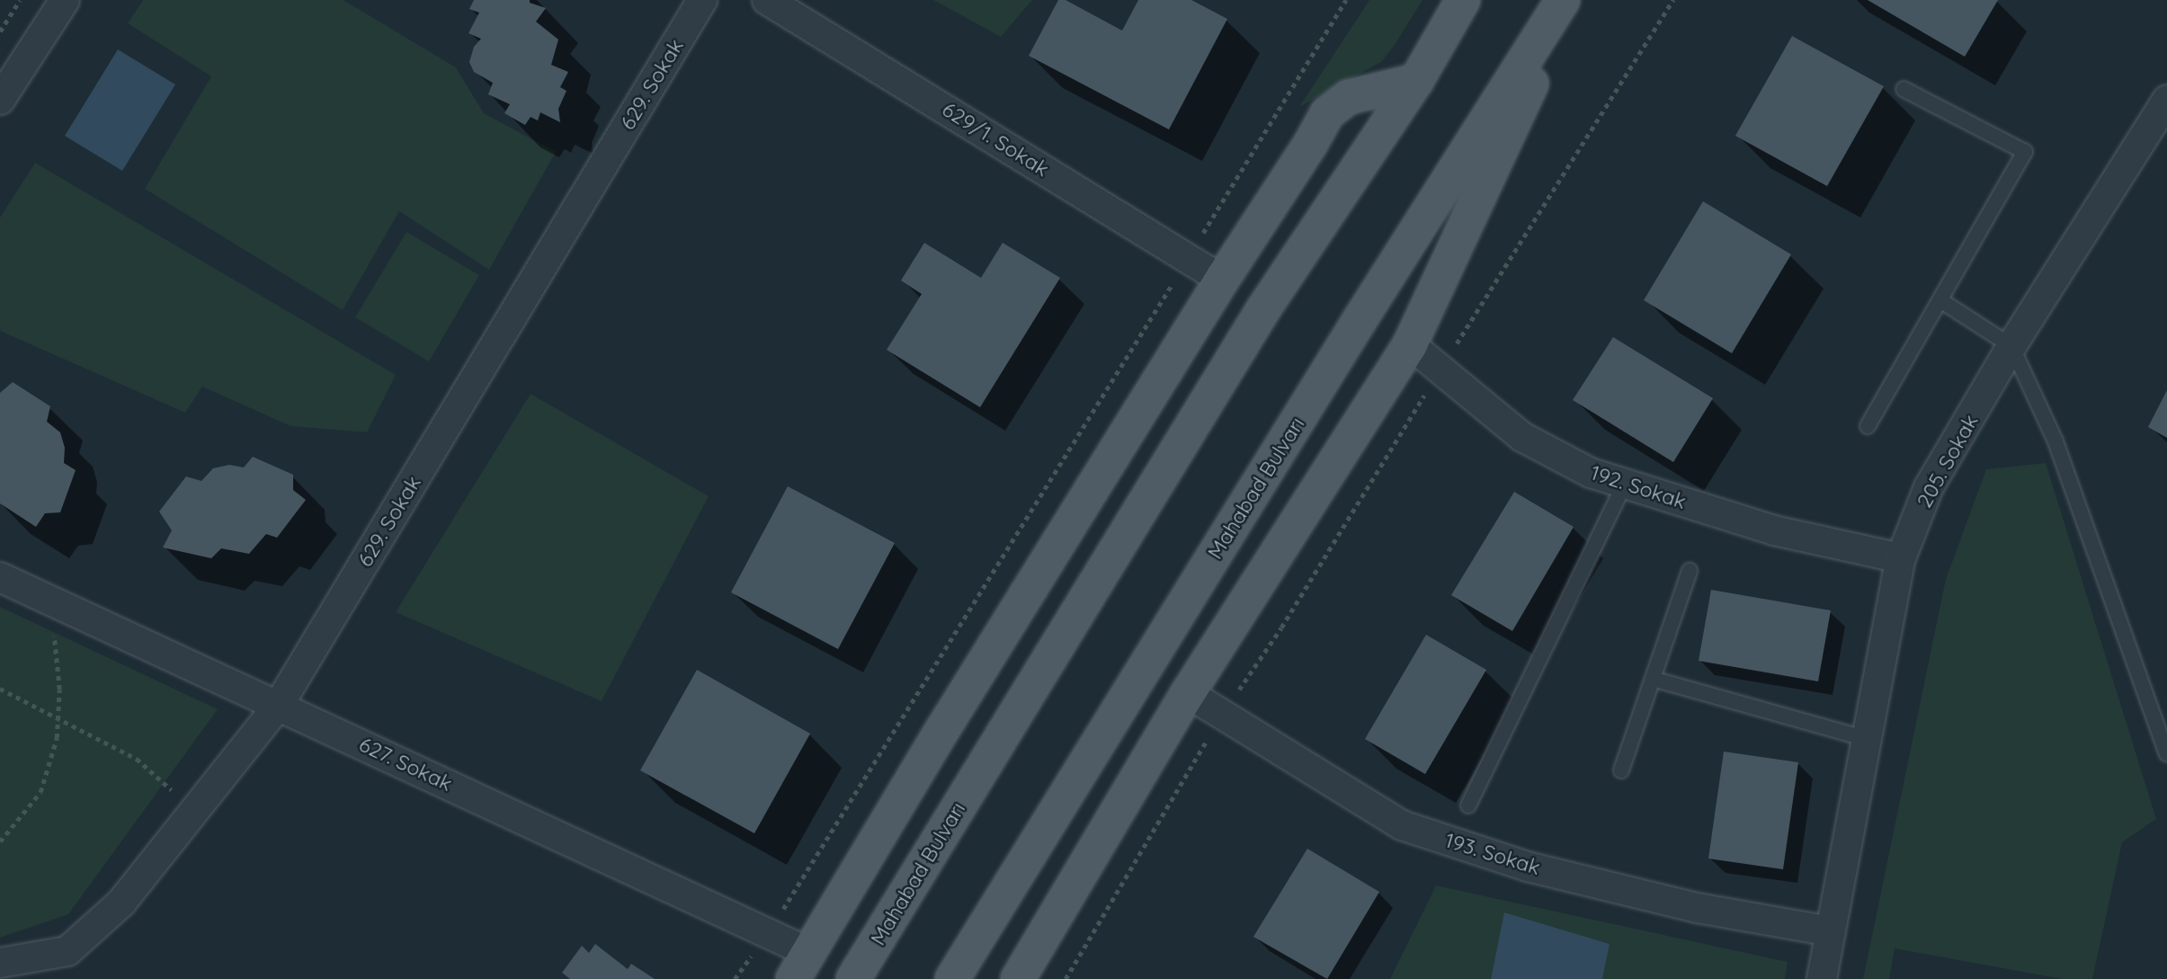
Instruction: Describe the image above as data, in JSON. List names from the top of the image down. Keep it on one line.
{"streets":{"main road":["Mahabad Bulvarı"],"street":["629. Sokak","629/1. Sokak","205. Sokak","192. Sokak","627. Sokak","193. Sokak"]},"crossings":[["629. Sokak","627. Sokak"],["205. Sokak","192. Sokak"],["205. Sokak","193. Sokak"]]}
